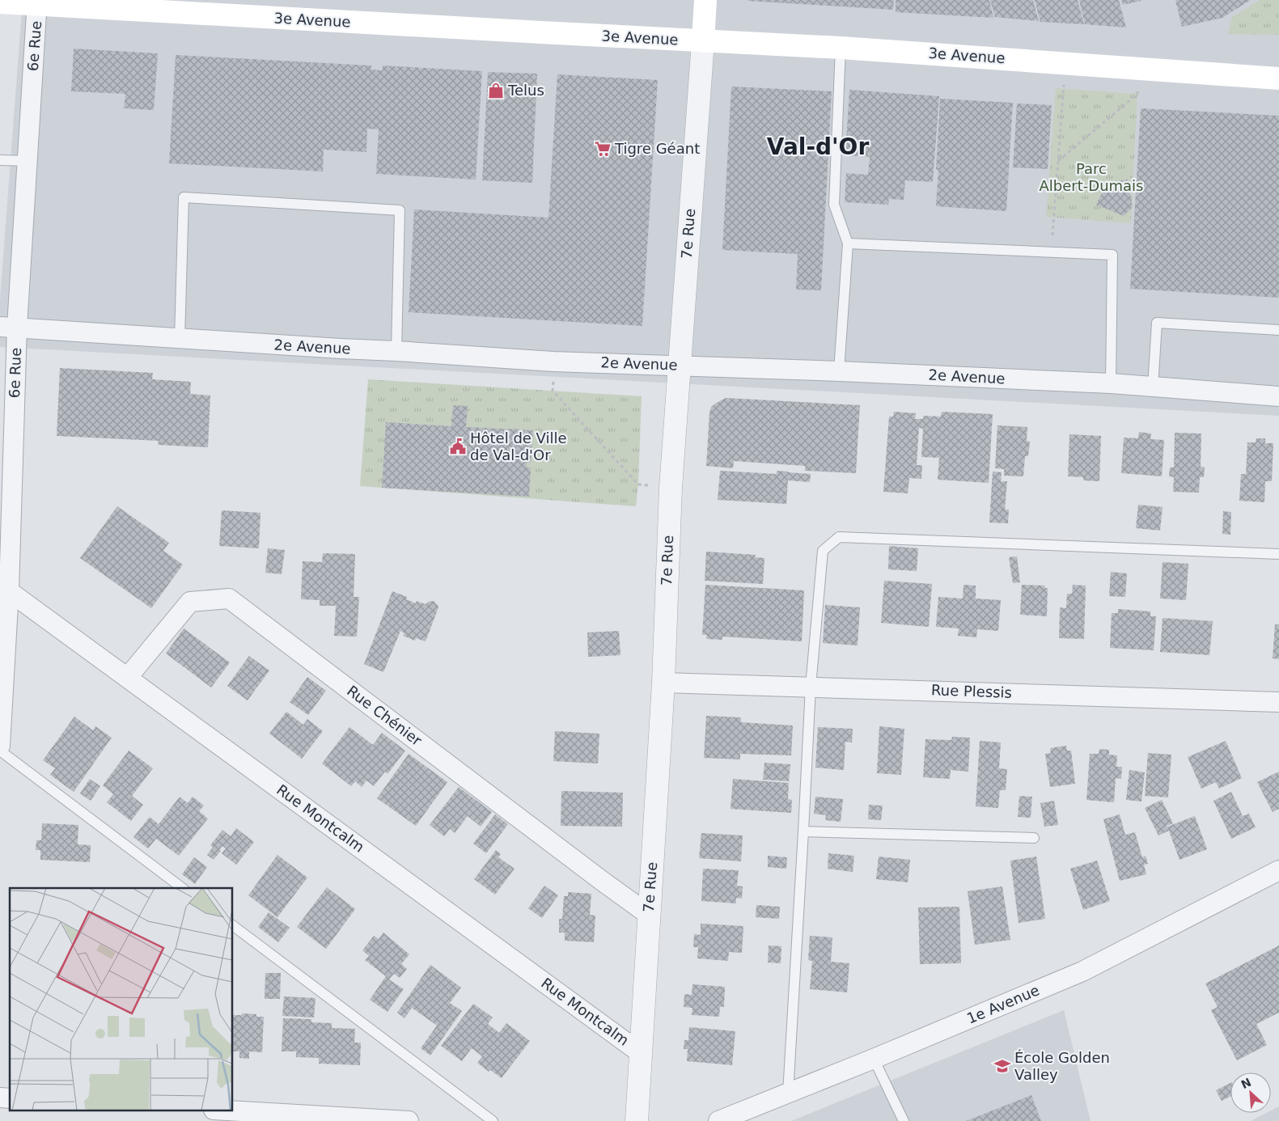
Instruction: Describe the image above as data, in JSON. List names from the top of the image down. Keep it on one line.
{"streets":{"main road":["3e Avenue","7e Rue"],"street":["6e Rue","2e Avenue","Rue Plessis","Rue Chénier","Rue Montcalm","1e Avenue"]},"crossings":[["3e Avenue","6e Rue"],["3e Avenue","7e Rue"],["6e Rue","2e Avenue"],["6e Rue","Rue Montcalm"],["7e Rue","2e Avenue"],["7e Rue","Rue Plessis"],["7e Rue","Rue Chénier"],["7e Rue","Rue Montcalm"],["Rue Chénier","Rue Montcalm"]],"districts":["Val-d'Or"],"parks":["Parc Albert-Dumais"],"places":{"shop":["Telus"],"supermarket":["Tigre Géant"],"public building":["Hôtel de Ville de Val-d'Or"],"school or university":["École Golden Valley"]},"north":"top left"}
